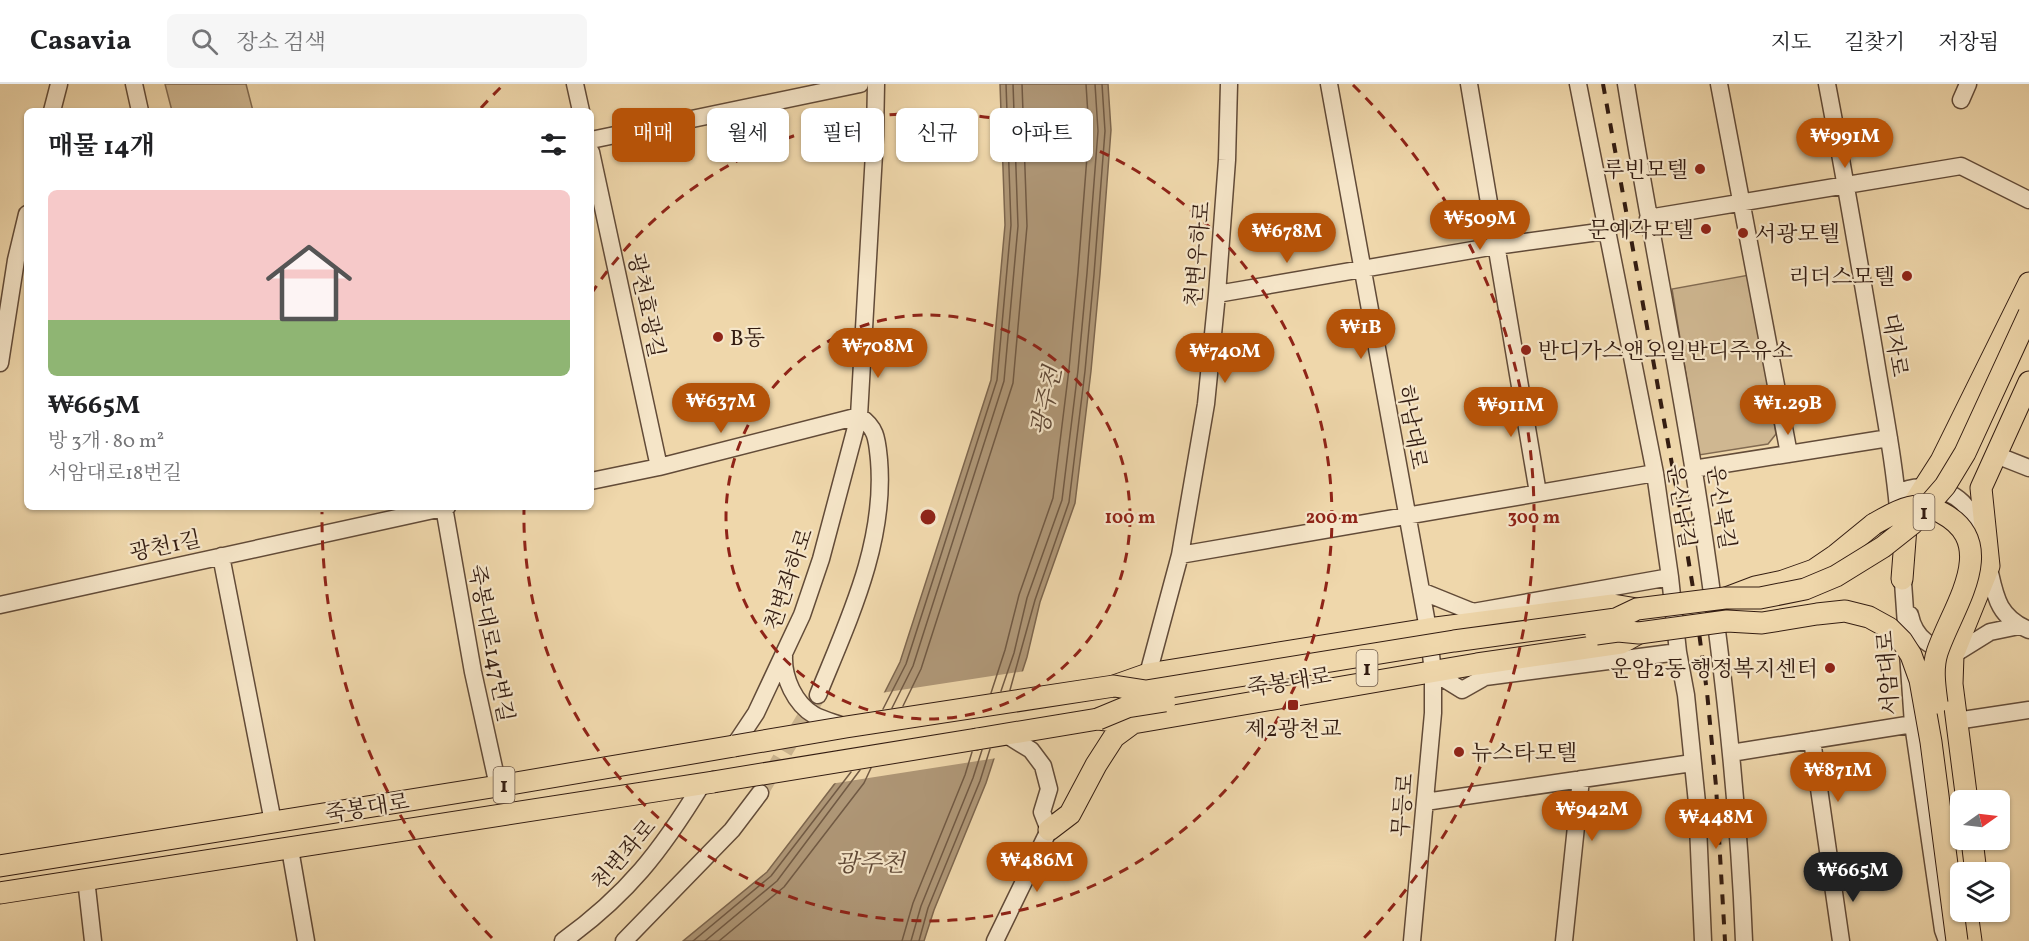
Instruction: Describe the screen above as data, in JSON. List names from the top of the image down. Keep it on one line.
{"streets":{"main road":["1","죽봉대로"],"street":["천변우하로","광천효광길","대자로","하남대로","운신남길","운신북길","광천1길","천변좌하로","죽봉대로147번길","서암대로","무등로","천변좌로"]},"crossings":[["대자로","서암대로"],["하남대로","무등로"],["1","천변좌하로"],["1","죽봉대로"],["천변좌하로","죽봉대로"],["죽봉대로147번길","죽봉대로"],["죽봉대로","천변좌로"]],"water":["광주천"],"places":{"other":["루빈모텔","문예각모텔","서광모텔","리더스모텔","B동","반디가스앤오일반디주유소","운암2동 행정복지센터","뉴스타모텔"],"transit":["제2광천교"]},"north":"right","page":{"header":"Casavia","search":"장소 검색","nav":["지도","길찾기","저장됨"],"chip":["매매","월세","필터","신규","아파트"],"heading":"매물 14개","price":["₩991M","₩509M","₩678M","₩1B","₩708M","₩740M","₩637M","₩1.29B","₩911M","₩871M","₩942M","₩448M","₩486M","₩665M"],"list":[{"name":"₩665M","note":"방 3개 · 80 m² · 서암대로18번길"}]},"rings":["100 m","200 m","300 m"]}
